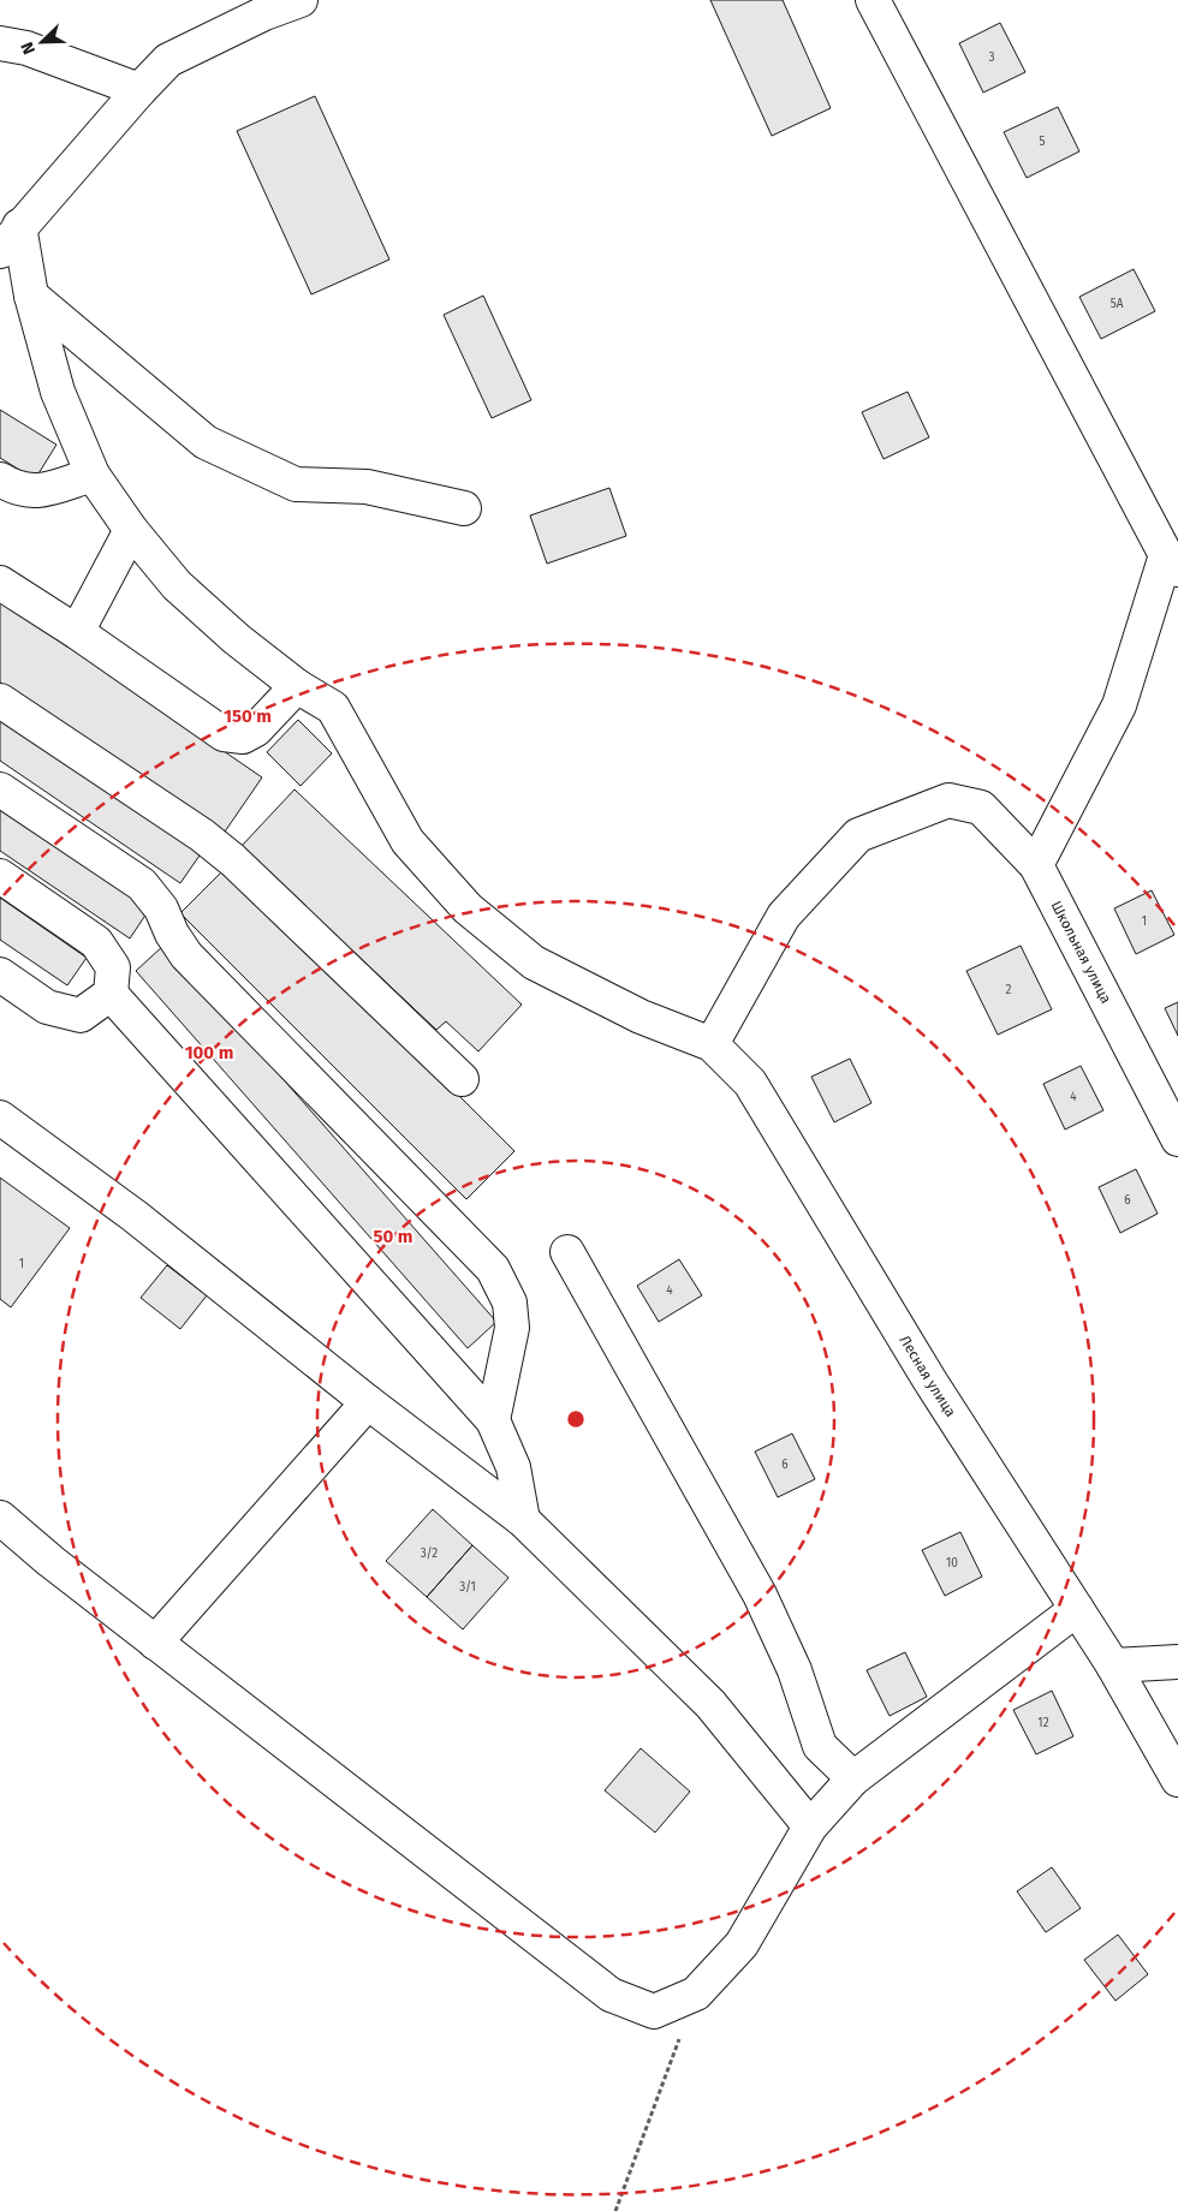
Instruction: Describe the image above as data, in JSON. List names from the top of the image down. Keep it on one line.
{"streets":{"street":["Школьная улица","Лесная улица"]},"crossings":[["Школьная улица","Лесная улица"]],"house_numbers":["3","5","5А","1","2","4","6","1","4","6","3/2","10","3/1","12"],"north":"bottom left","rings":["150 m","100 m","50 m"]}
